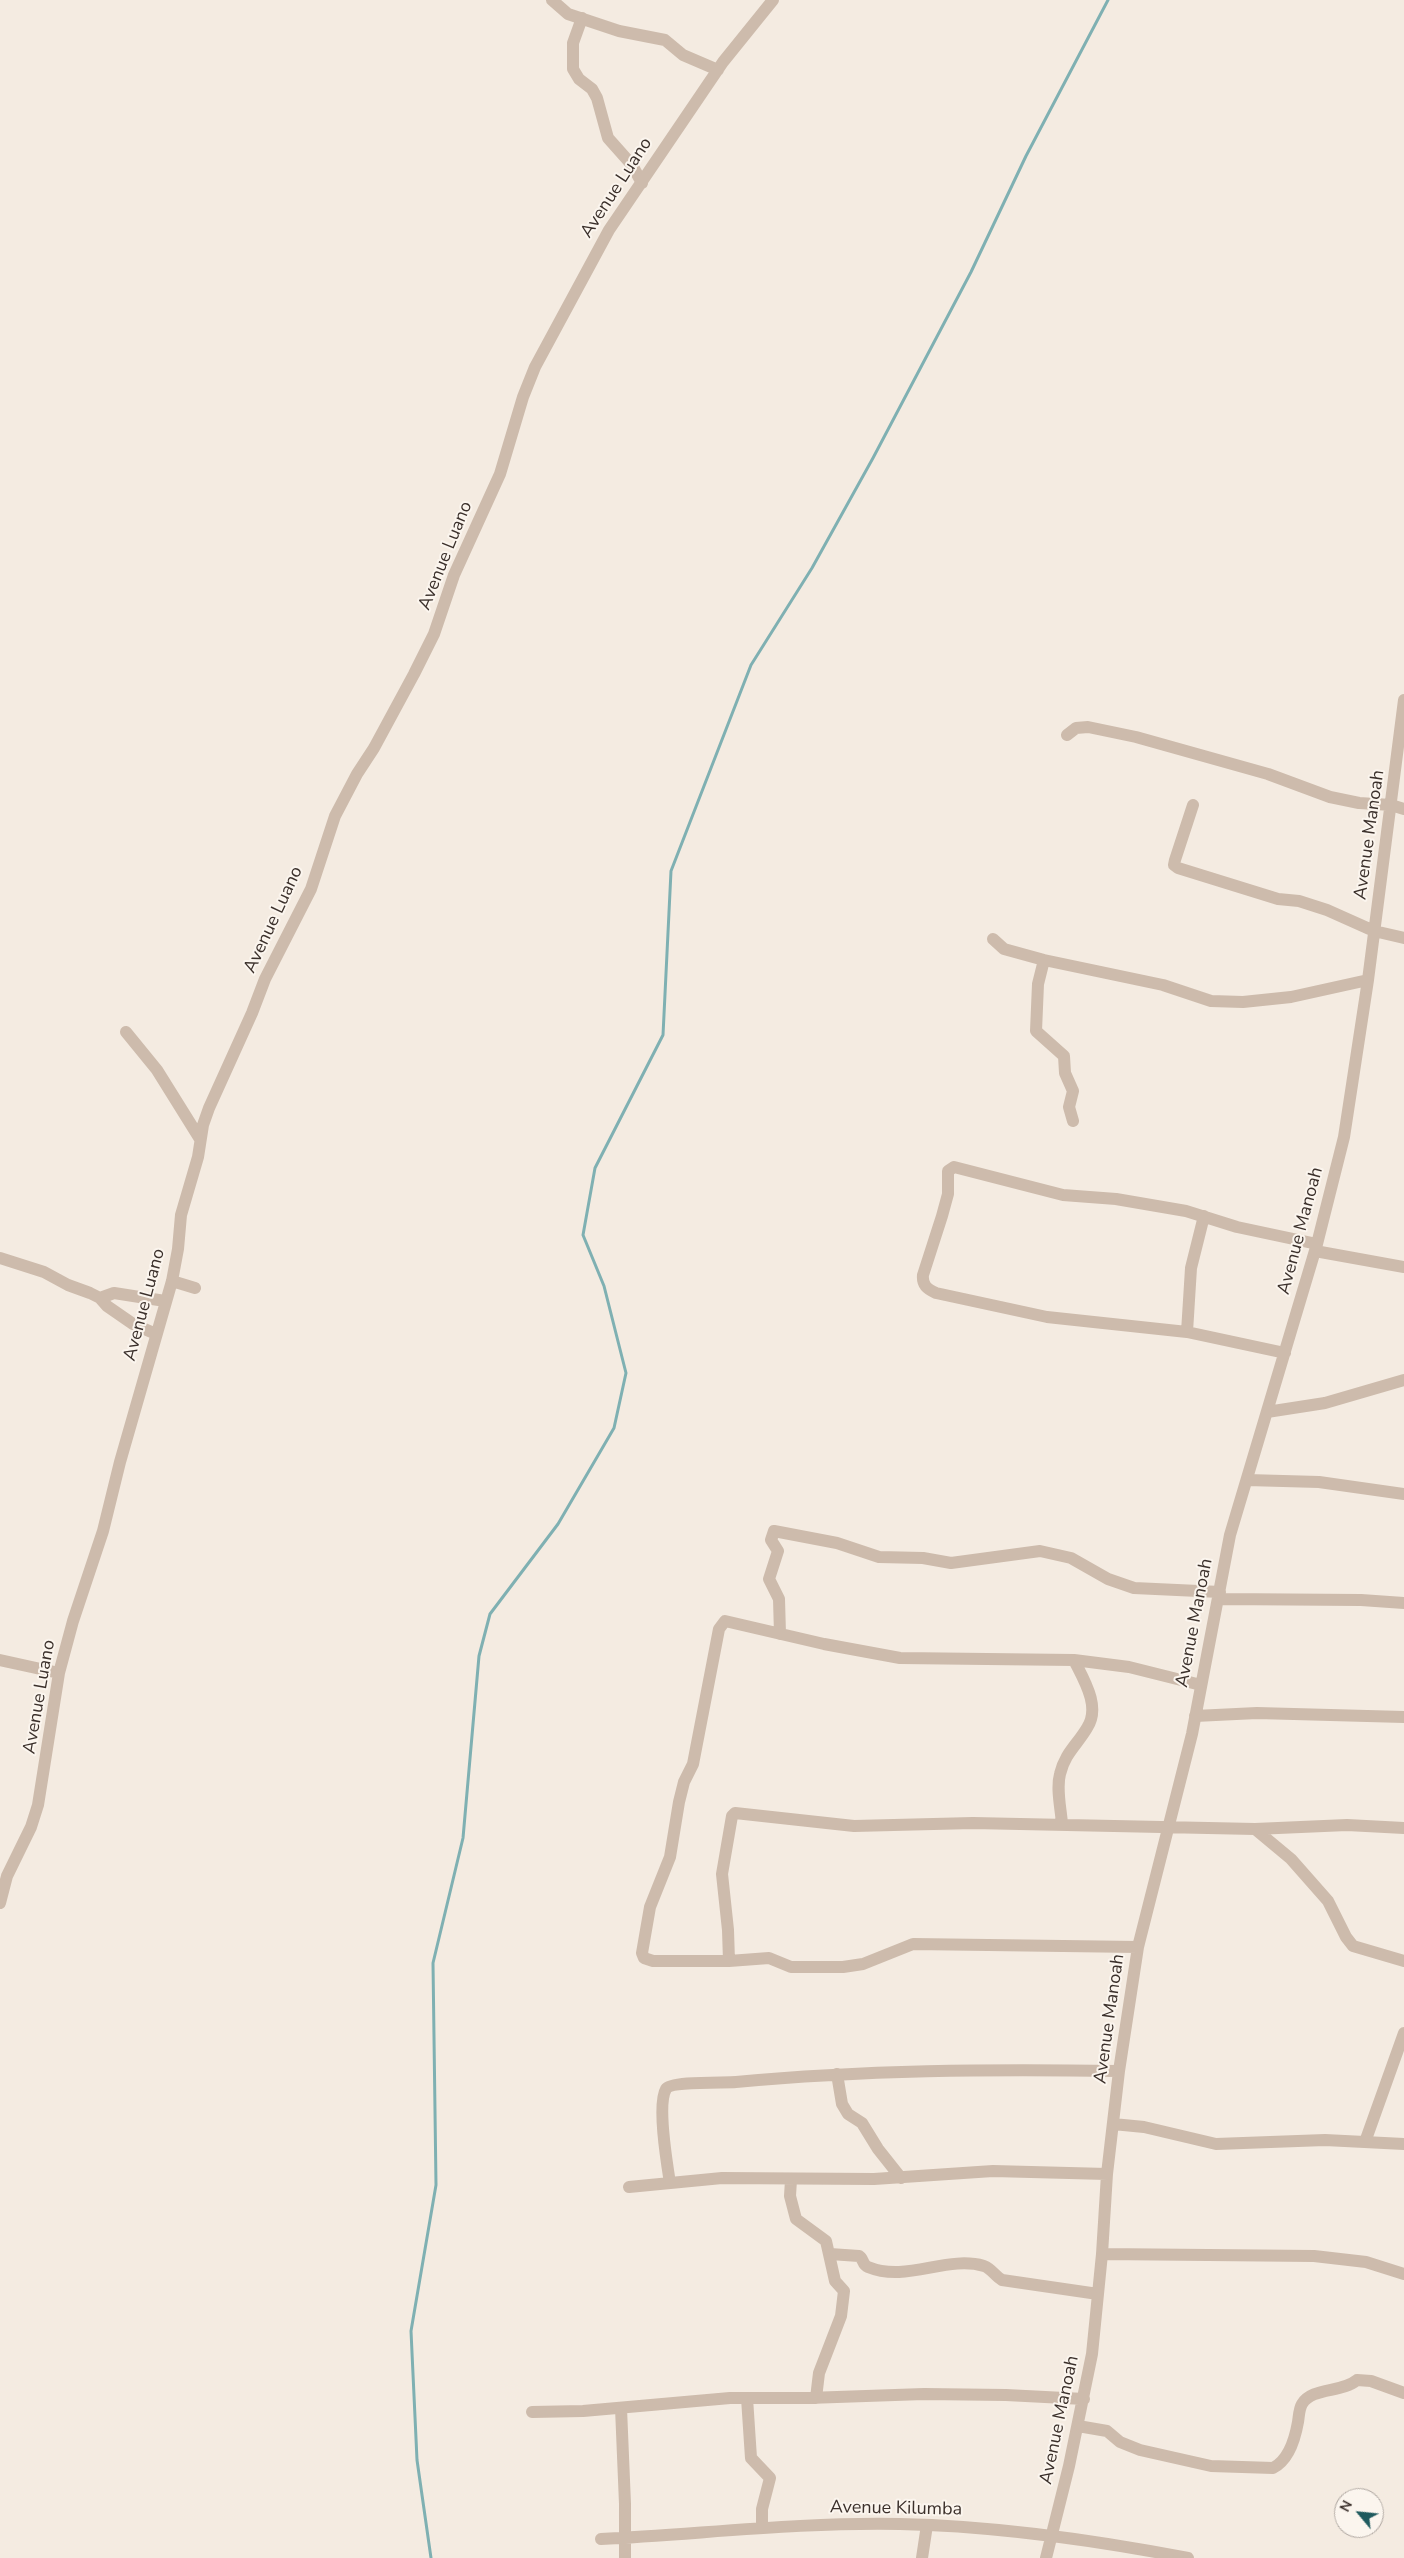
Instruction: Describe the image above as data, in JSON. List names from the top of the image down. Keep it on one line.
{"streets":{"street":["Avenue Luano","Avenue Manoah","Avenue Kilumba"]},"crossings":[["Avenue Manoah","Avenue Kilumba"]],"north":"top left"}
